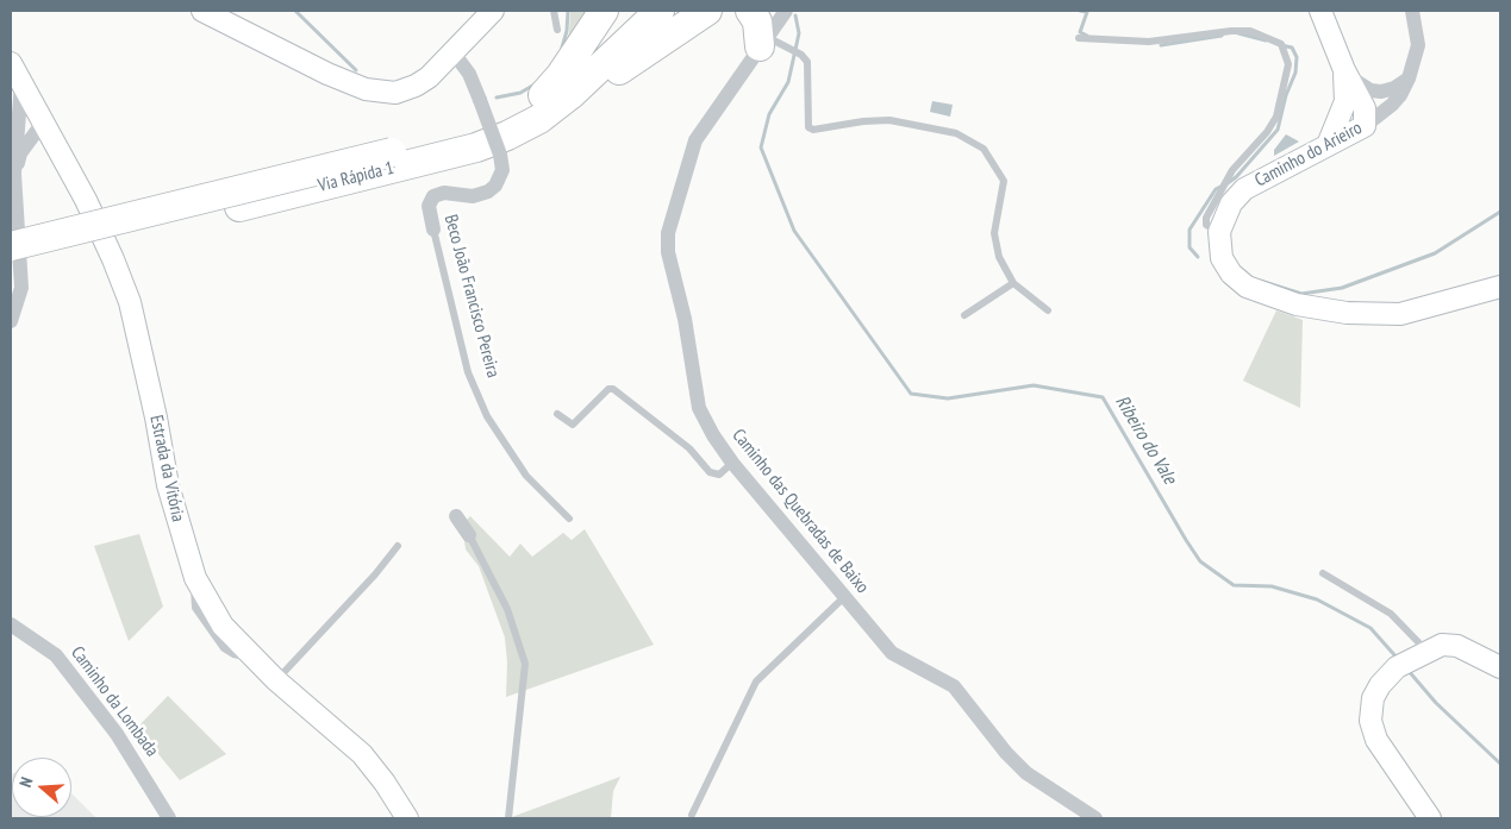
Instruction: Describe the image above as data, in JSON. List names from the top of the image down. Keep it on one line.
{"streets":{"highway":["Via Rápida 1"],"main road":["Caminho do Arieiro","Estrada da Vitória"],"street":["Beco João Francisco Pereira","Caminho das Quebradas de Baixo","Caminho da Lombada"]},"water":["Ribeiro do Vale"],"north":"left"}
